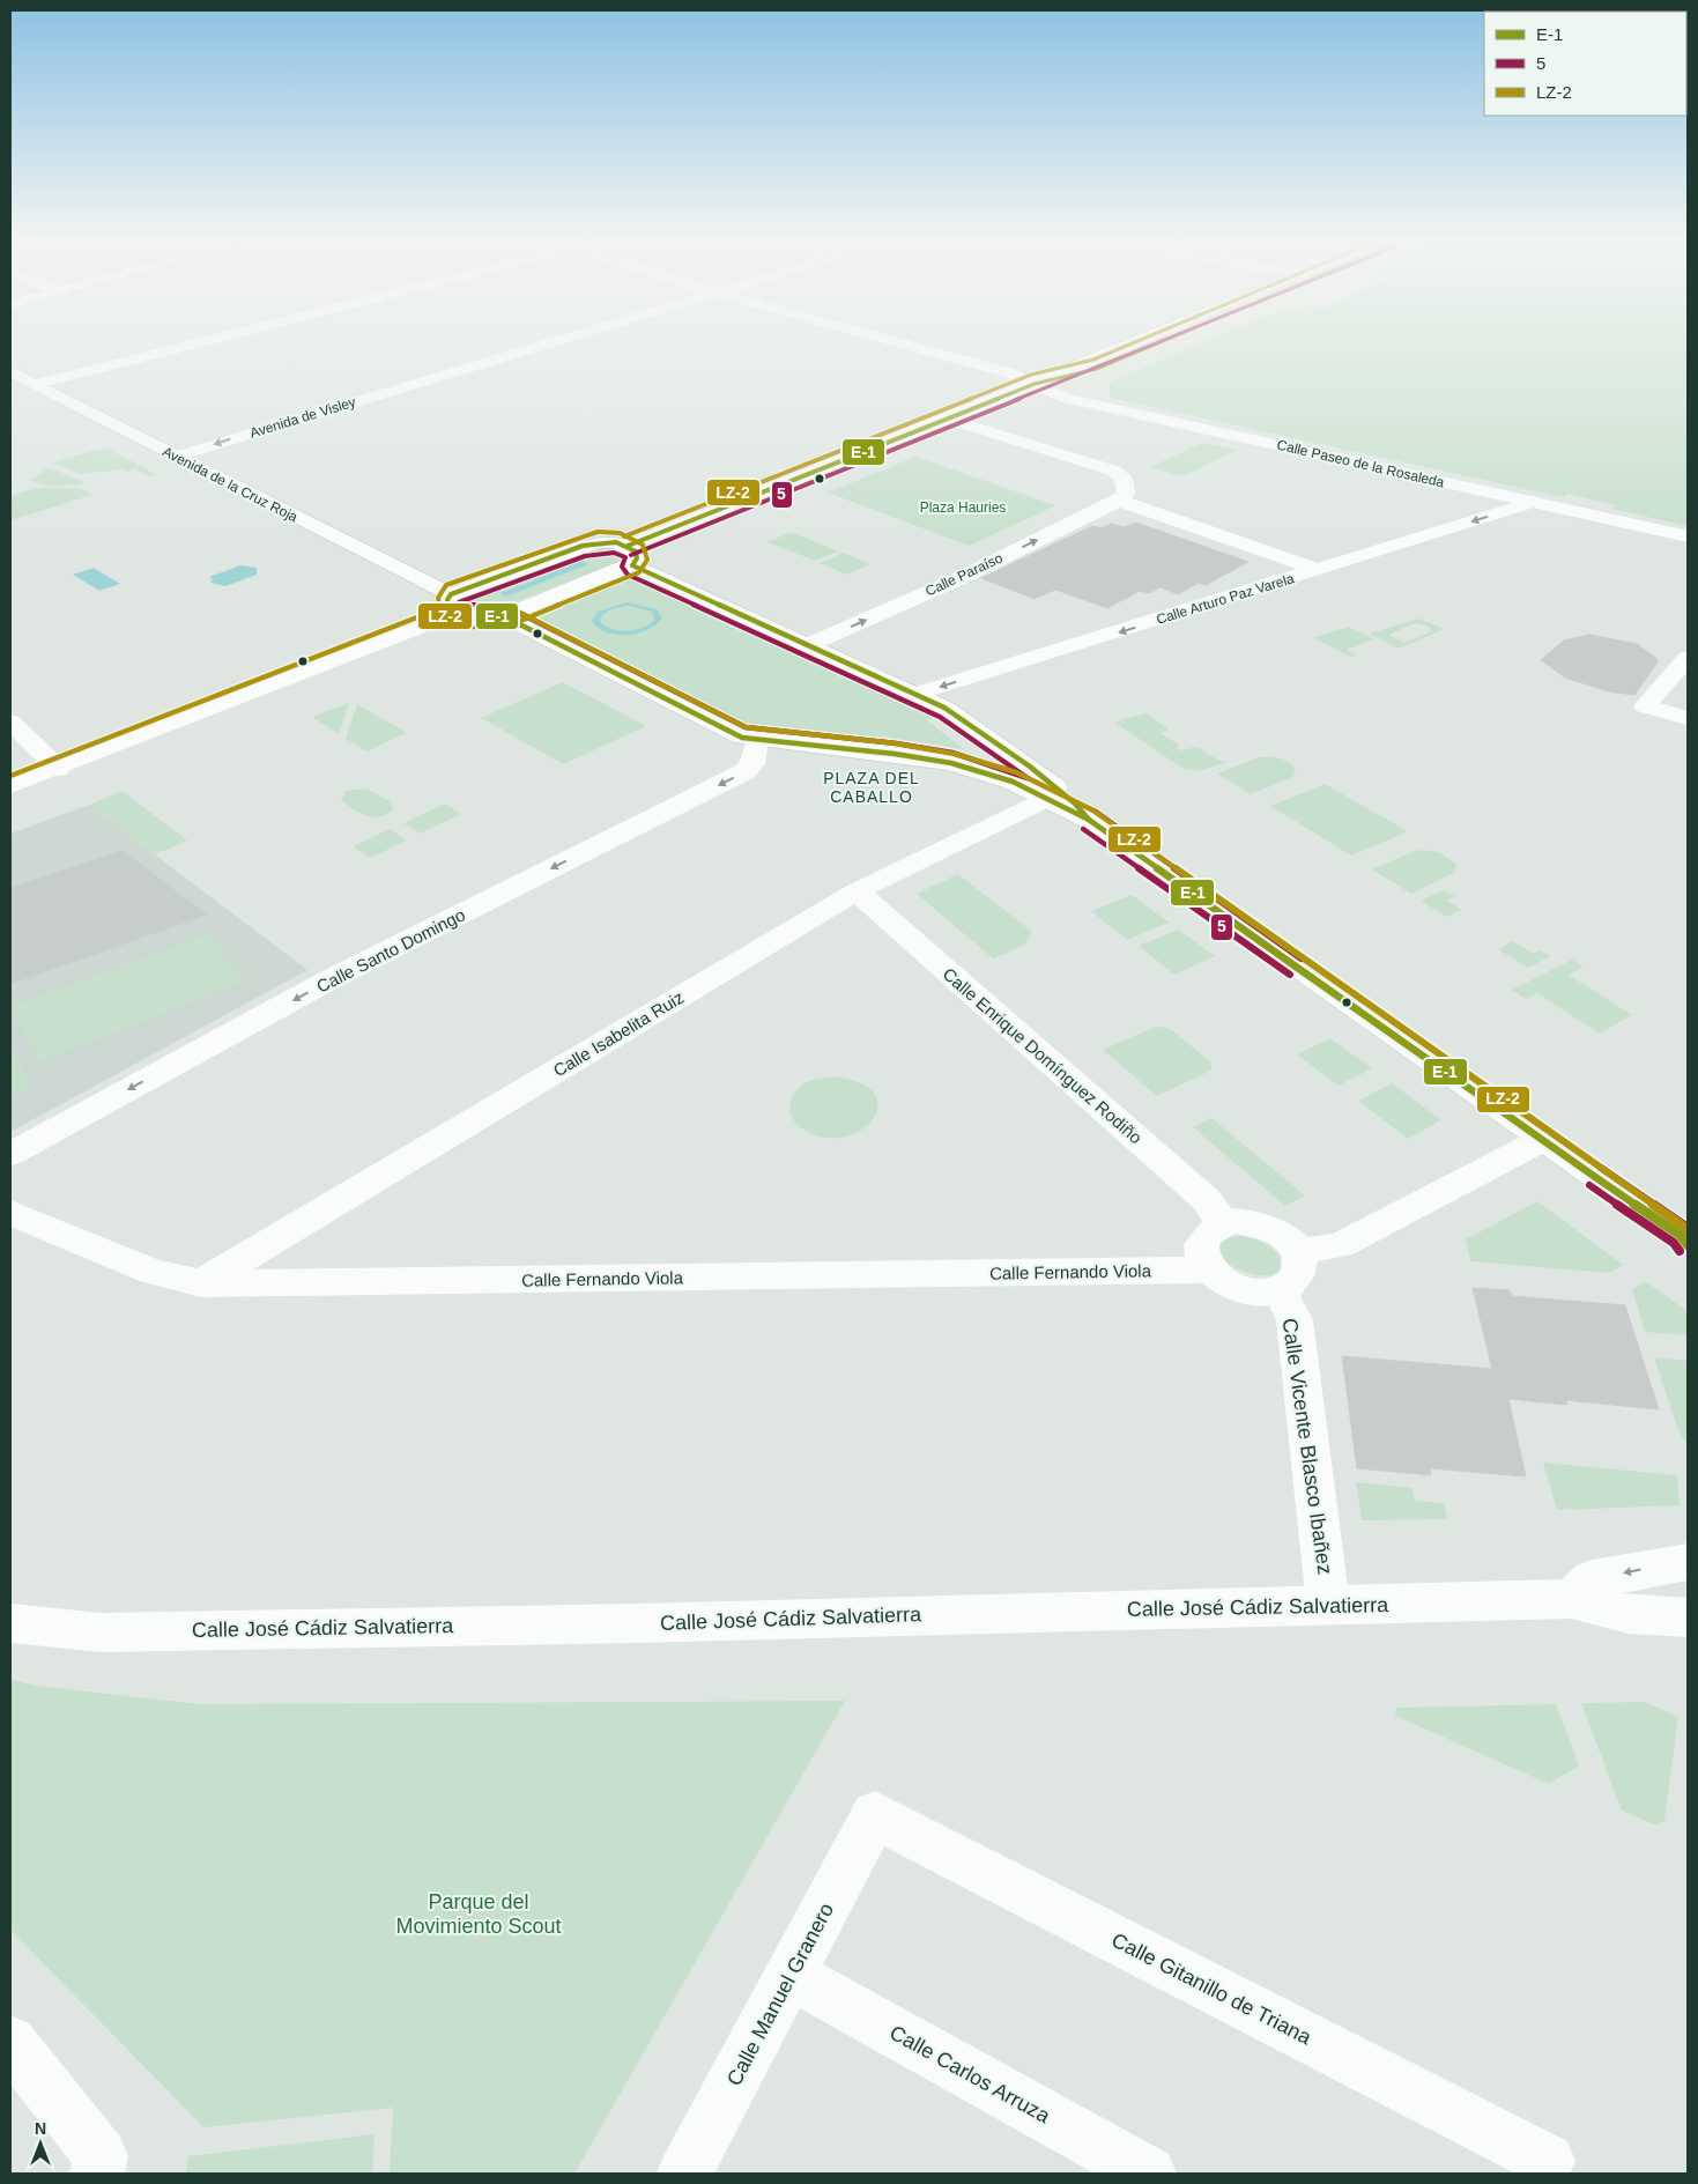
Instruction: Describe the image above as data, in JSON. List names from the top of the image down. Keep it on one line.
{"streets":{"street":["Avenida de Visley","Calle Paseo de la Rosaleda","Avenida de la Cruz Roja","Calle Paraíso","Calle Arturo Paz Varela","Calle Santo Domingo","Calle Isabelita Ruiz","Calle Enrique Domínguez Rodiño","Calle Fernando Viola","Calle Vicente Blasco Ibañez","Calle José Cádiz Salvatierra","Calle Gitanillo de Triana","Calle Manuel Granero","Calle Carlos Arruza"]},"crossings":[["Avenida de Visley","Avenida de la Cruz Roja"],["Calle Paseo de la Rosaleda","Calle Arturo Paz Varela"],["Calle Isabelita Ruiz","Calle Enrique Domínguez Rodiño"],["Calle Isabelita Ruiz","Calle Fernando Viola"],["Calle Enrique Domínguez Rodiño","Calle Fernando Viola"],["Calle Enrique Domínguez Rodiño","Calle Vicente Blasco Ibañez"],["Calle Fernando Viola","Calle Vicente Blasco Ibañez"],["Calle Vicente Blasco Ibañez","Calle José Cádiz Salvatierra"],["Calle Gitanillo de Triana","Calle Manuel Granero"],["Calle Manuel Granero","Calle Carlos Arruza"]],"one_way":["Calle Santo Domingo"],"districts":["PLAZA DEL CABALLO"],"parks":["Plaza Hauries","Parque del Movimiento Scout"],"lines":["transit line E-1","transit line 5","transit line LZ-2"],"legend":["E-1","5","LZ-2"],"north":"top"}
